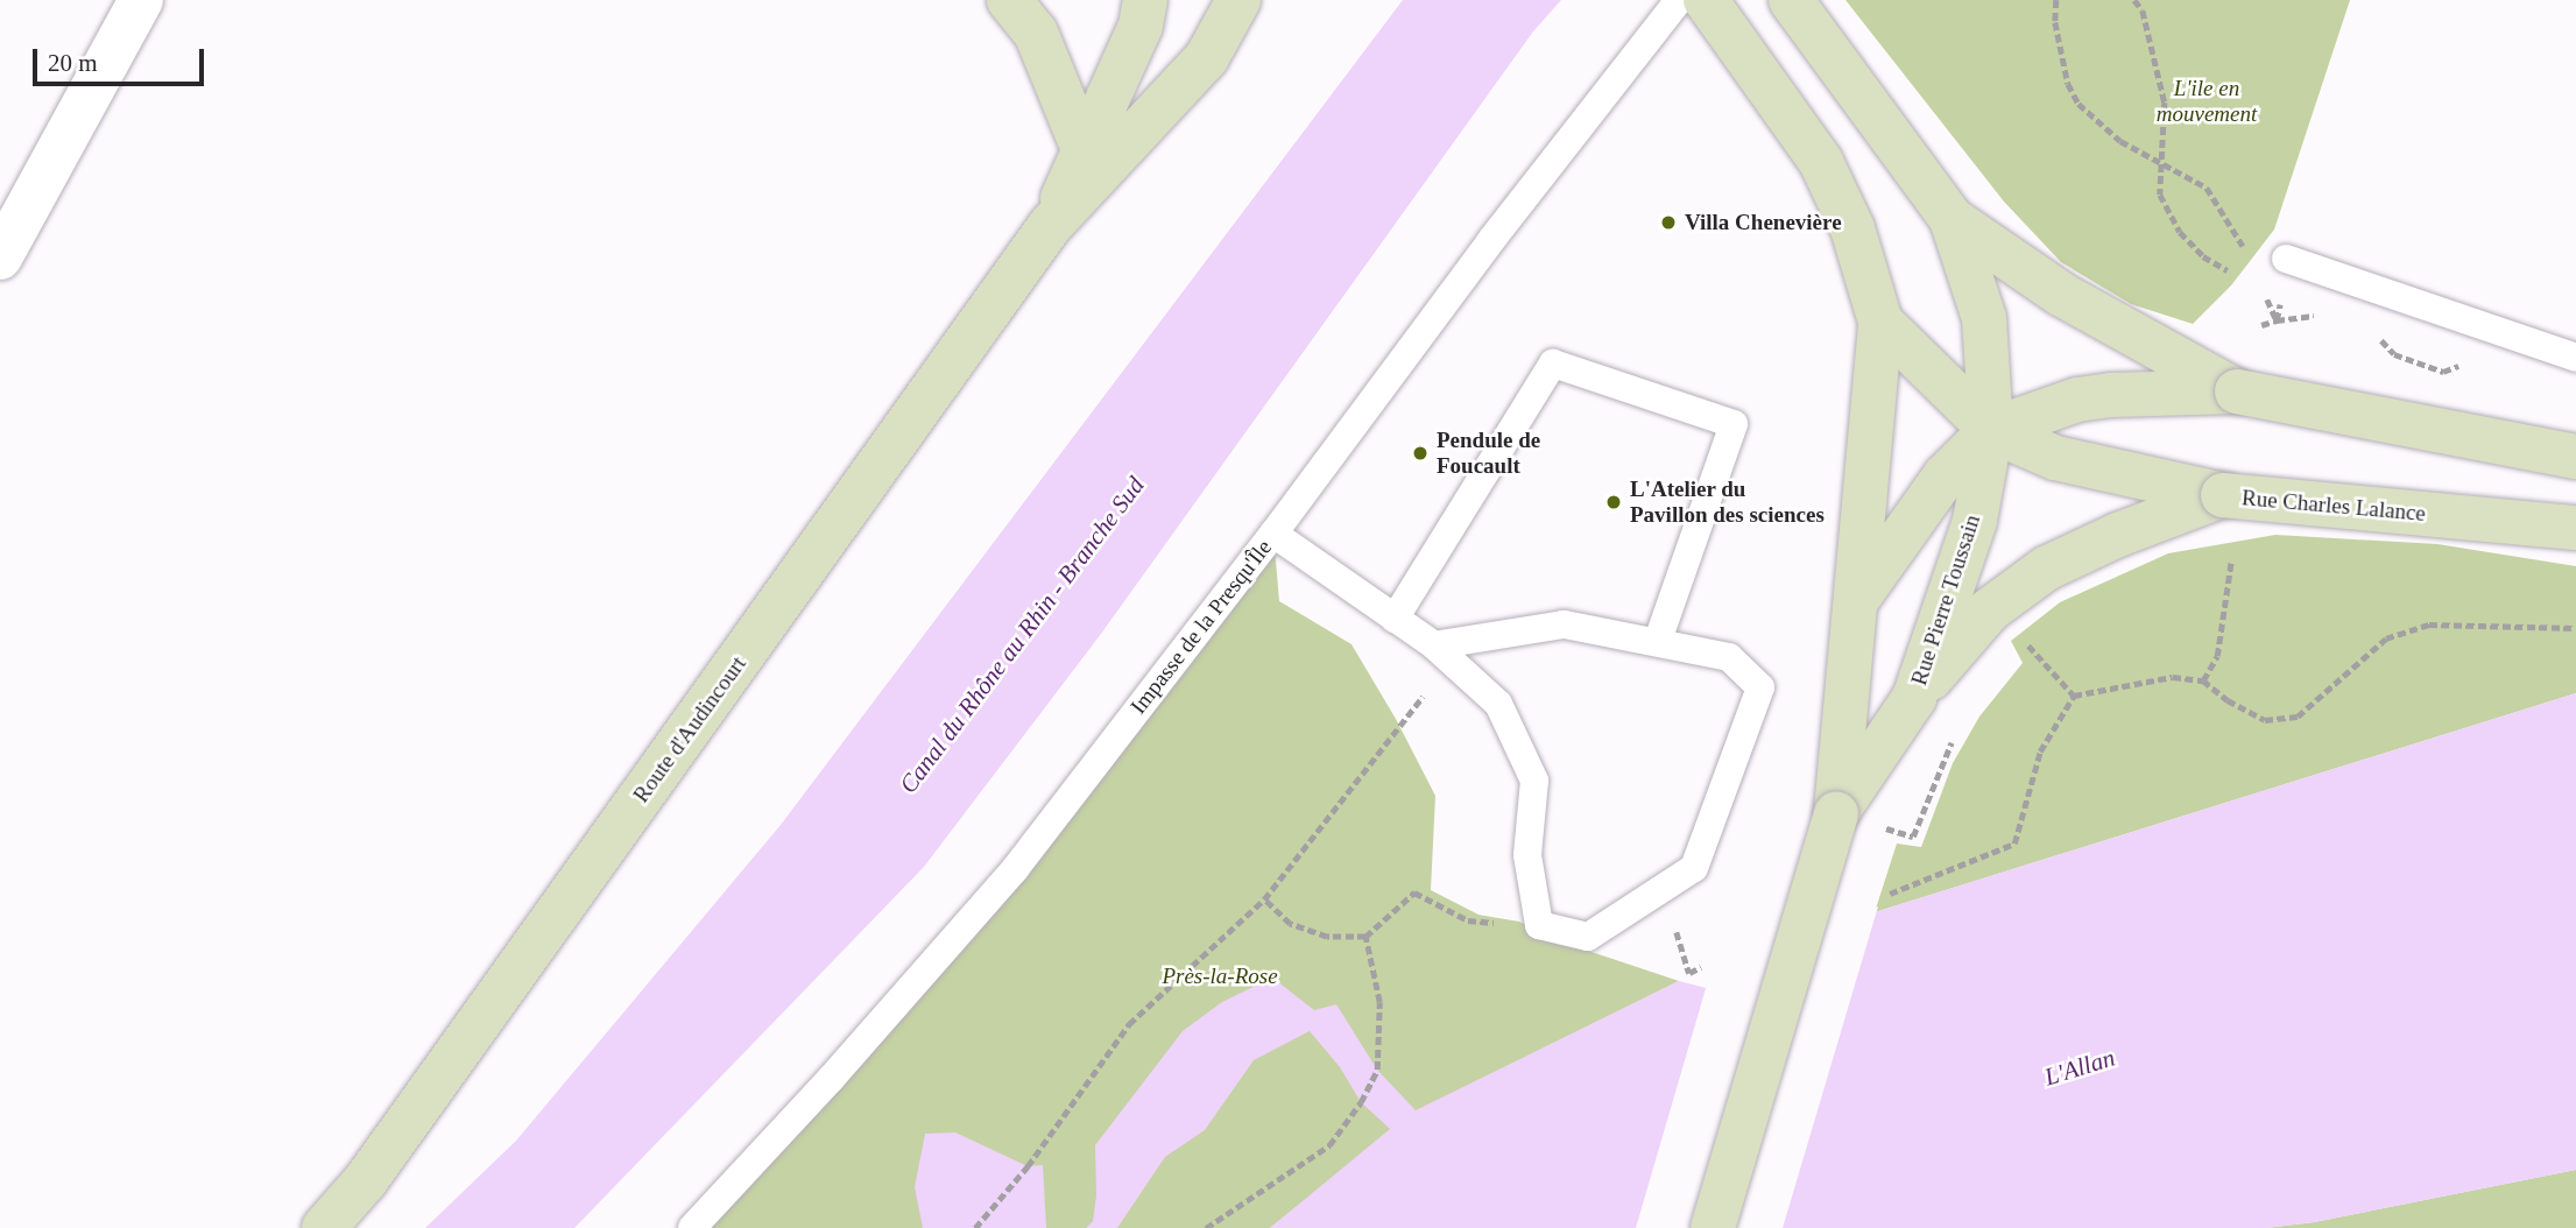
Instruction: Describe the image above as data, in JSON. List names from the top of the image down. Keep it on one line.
{"streets":{"main road":["Rue Charles Lalance","Rue Pierre Toussain","Route d'Audincourt"],"lane":["Impasse de la Presqu'Île"]},"crossings":[["Rue Charles Lalance","Rue Pierre Toussain"]],"water":["Canal du Rhône au Rhin - Branche Sud","L'Allan"],"parks":["L'ile en mouvement","Près-la-Rose"],"places":["Villa Chenevière","Pendule de Foucault","L'Atelier du Pavillon des sciences"],"scale_bar":"20 m"}
